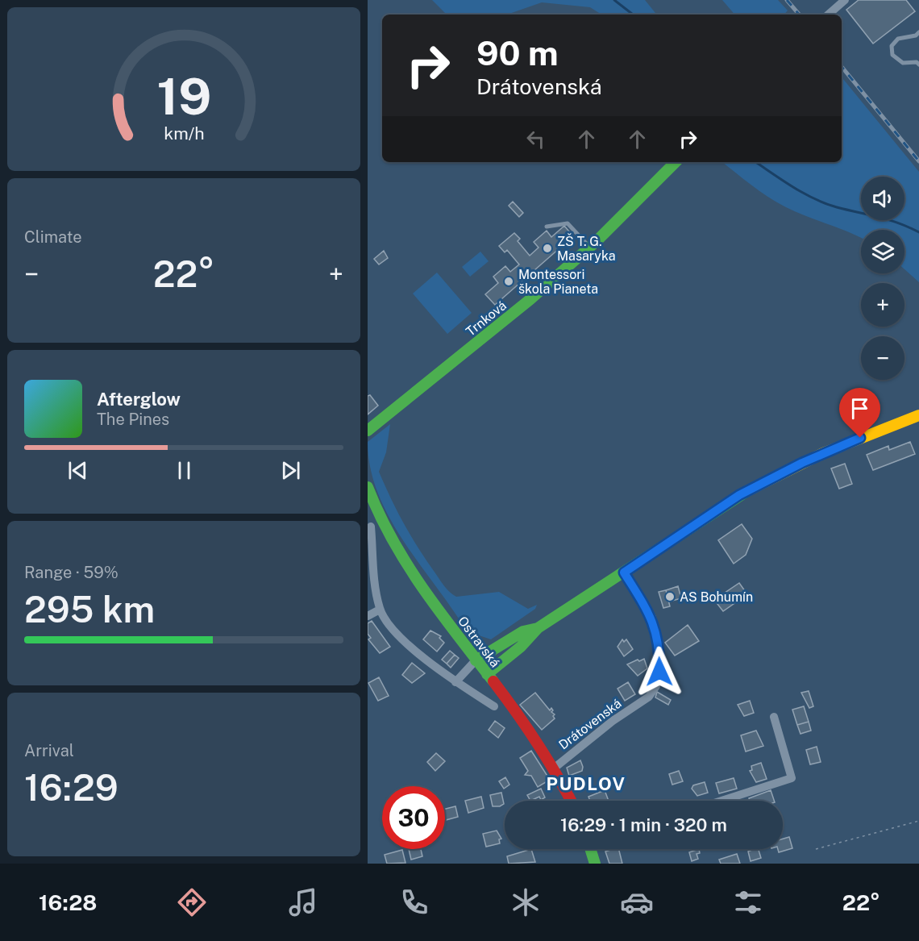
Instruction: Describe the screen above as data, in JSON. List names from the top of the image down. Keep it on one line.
{"streets":{"street":["Trnková","Ostravská","Drátovenská"]},"crossings":[["Ostravská","Drátovenská"]],"districts":["PUDLOV"],"places":["ZŠ T. G. Masaryka","Montessori škola Pianeta","AS Bohumín"],"page":{"turn":["90 m","Drátovenská"],"map_buttons":["+","−"],"tile":["Climate",["Range · 59%","295 km"],["Arrival","16:29"]],"heat":["−","22°","+"],"song":["Afterglow","The Pines"],"limit":"30","trip":"16:29 · 1 min · 320 m","tabs":["16:28","22°"],"gauge":["19","km/h"]}}
